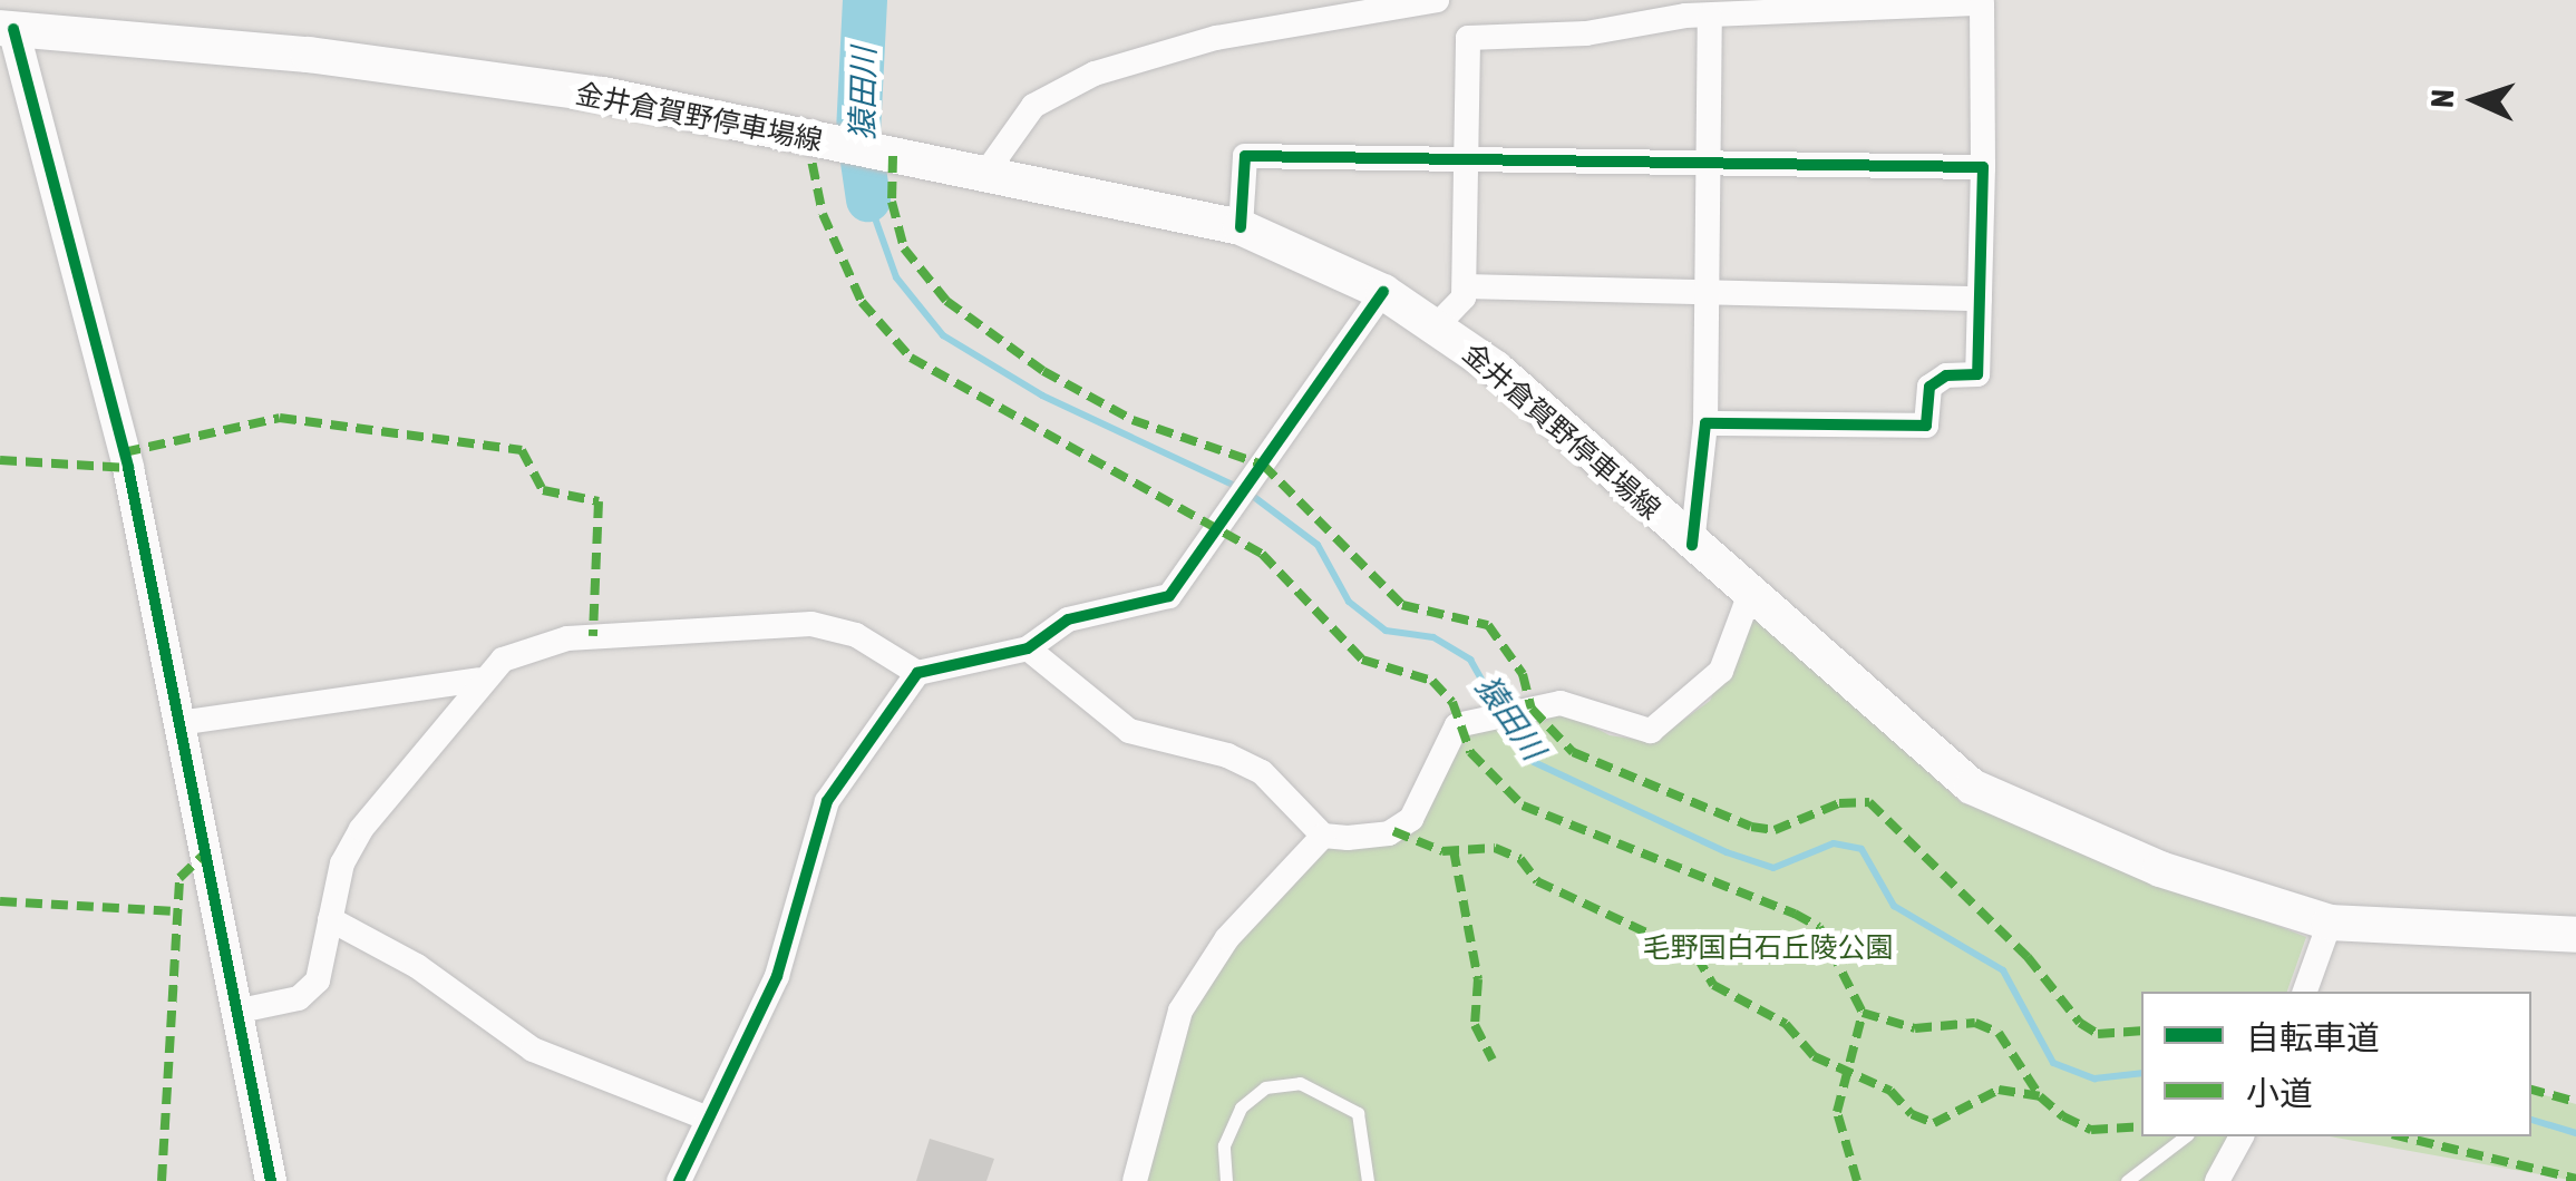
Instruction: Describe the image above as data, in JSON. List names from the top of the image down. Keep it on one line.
{"streets":{"main road":["金井倉賀野停車場線"]},"water":["猿田川"],"parks":["毛野国白石丘陵公園"],"legend":["自転車道","小道"],"north":"left"}
